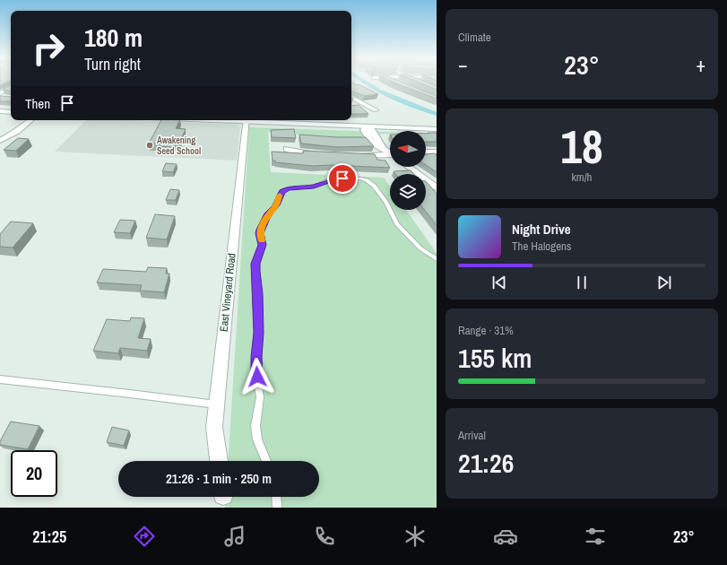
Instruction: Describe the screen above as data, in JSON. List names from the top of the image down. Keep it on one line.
{"streets":{"street":["East Vineyard Road"]},"places":["Awakening Seed School"],"north":"left","page":{"tile":["Climate",["18","km/h"],["Range · 31%","155 km"],["Arrival","21:26"]],"turn":["180 m","Turn right"],"heat":["−","23°","+"],"then":"Then","song":["Night Drive","The Halogens"],"limit":"20","trip":"21:26 · 1 min · 250 m","tabs":["21:25","23°"]}}
